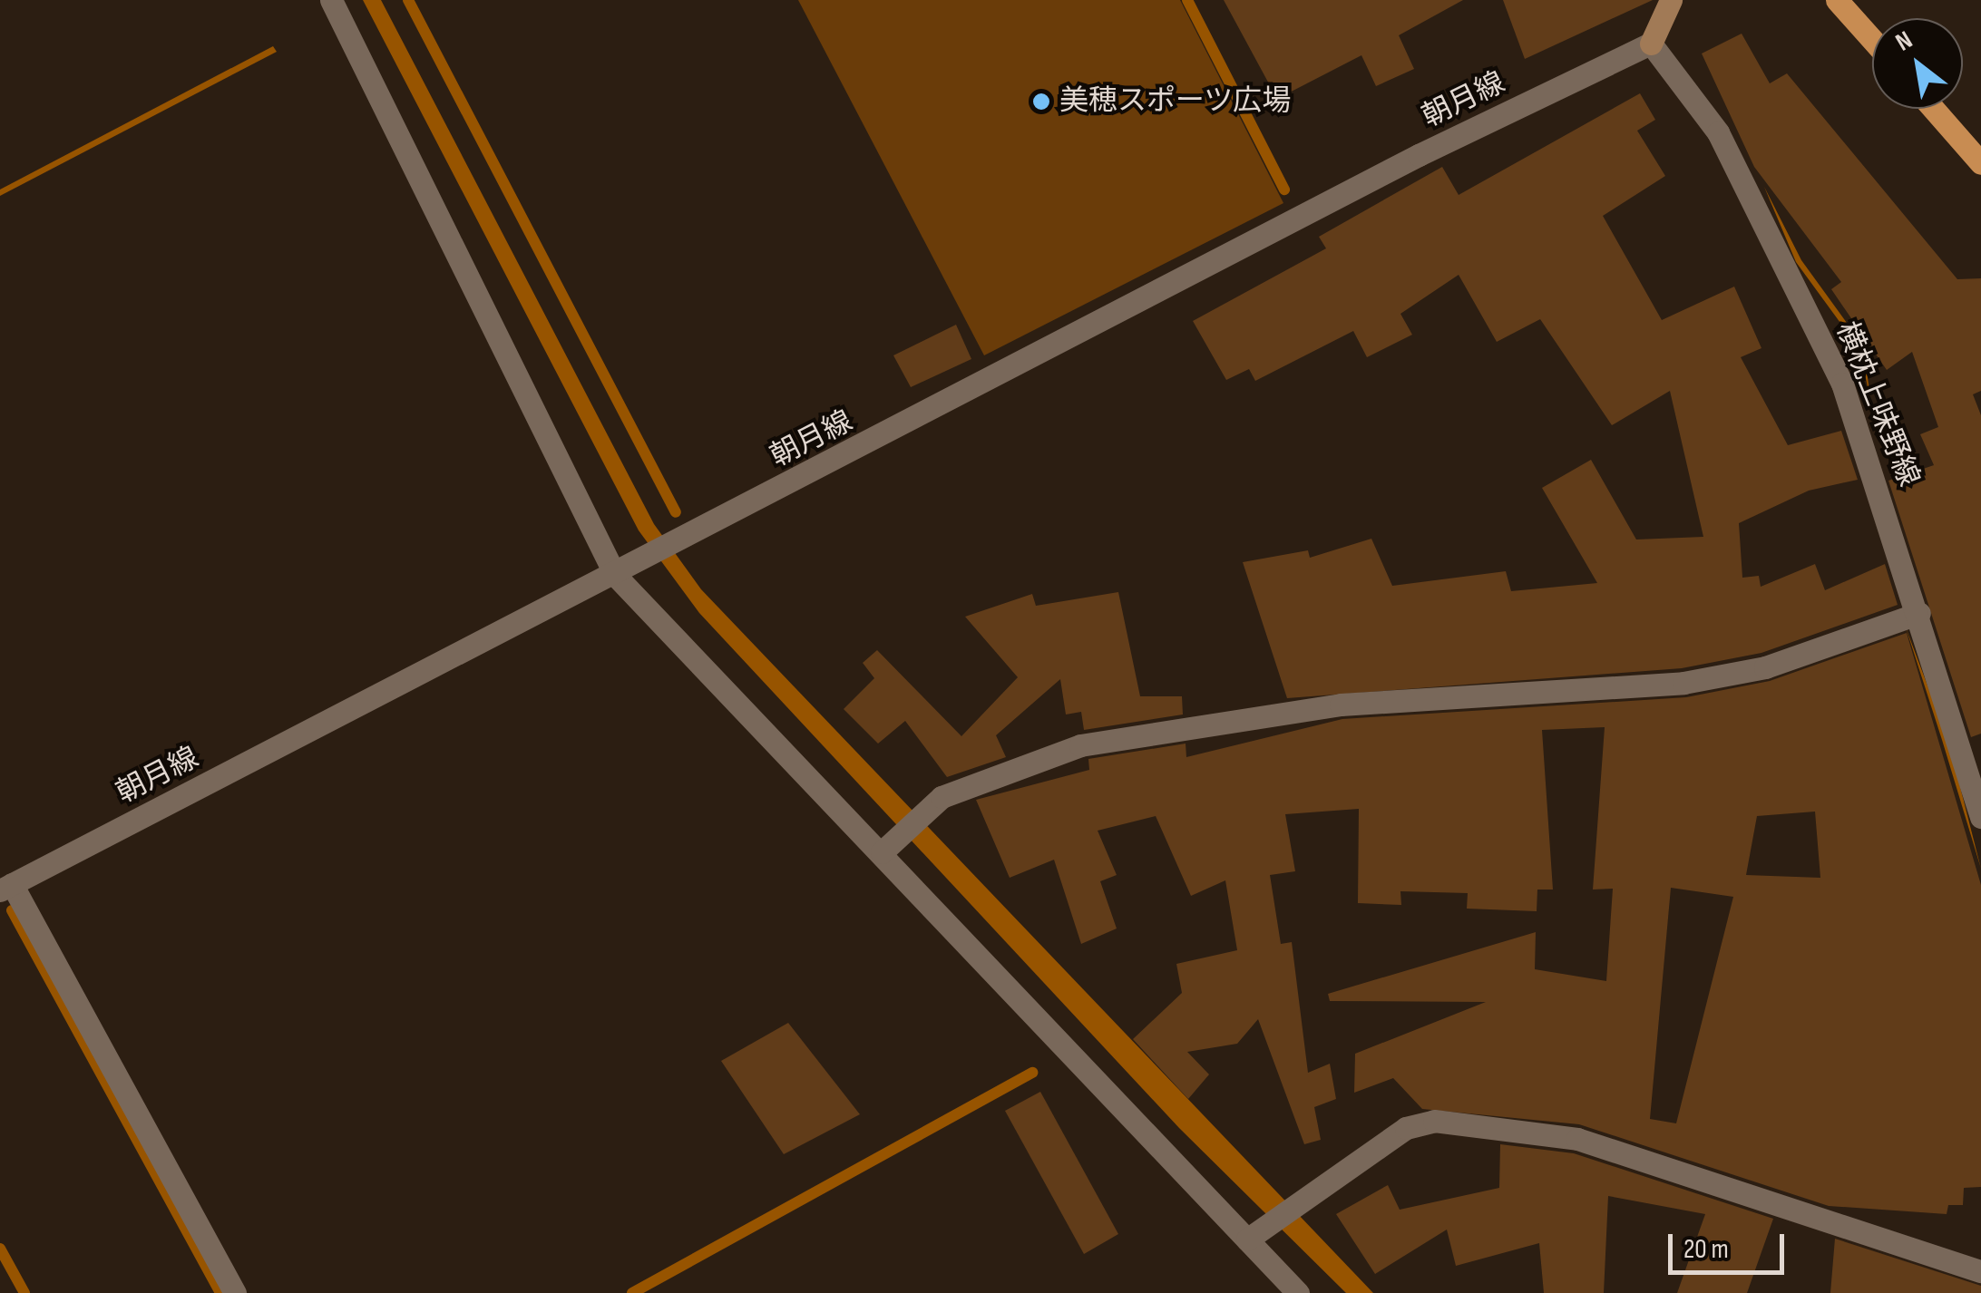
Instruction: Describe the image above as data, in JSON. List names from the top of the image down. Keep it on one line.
{"streets":{"street":["朝月線","横枕上味野線"]},"crossings":[["朝月線","横枕上味野線"]],"places":["美穂スポーツ広場"],"scale_bar":"20 m","north":"top left"}
